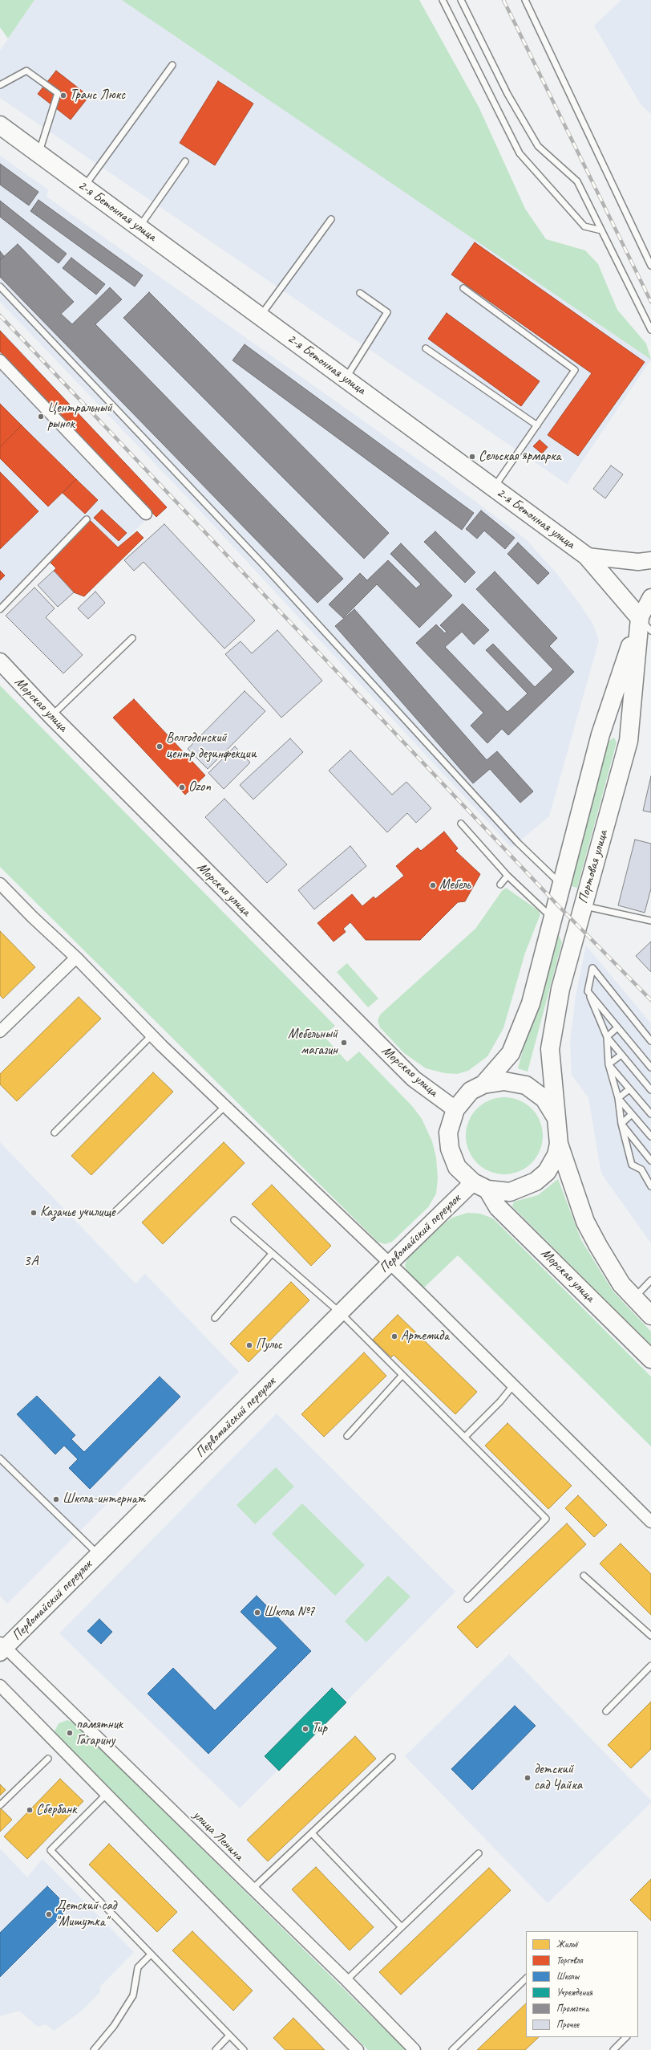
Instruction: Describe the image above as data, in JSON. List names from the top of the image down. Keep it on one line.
{"streets":{"main road":["2-я Бетонная улица","Морская улица","Портовая улица"],"street":["Первомайский переулок","улица Ленина"]},"crossings":[["2-я Бетонная улица","Портовая улица"],["Морская улица","Портовая улица"],["Морская улица","Первомайский переулок"],["Портовая улица","Первомайский переулок"],["Первомайский переулок","улица Ленина"]],"districts":["3А"],"places":["Транс Люкс","Центральный рынок","Сельская ярмарка","Волгодонский центр дезинфекции","Ozon","Мебель","Мебельный магазин","Казачье училище","Артемида","Пульс","Школа-интернат","Школа №7","Тир","памятник Гагарину","детский сад Чайка","Сбербанк","Детский сад \"Мишутка\""],"legend":["Жильё","Торговля","Школы","Учреждения","Промзона","Прочее"]}
